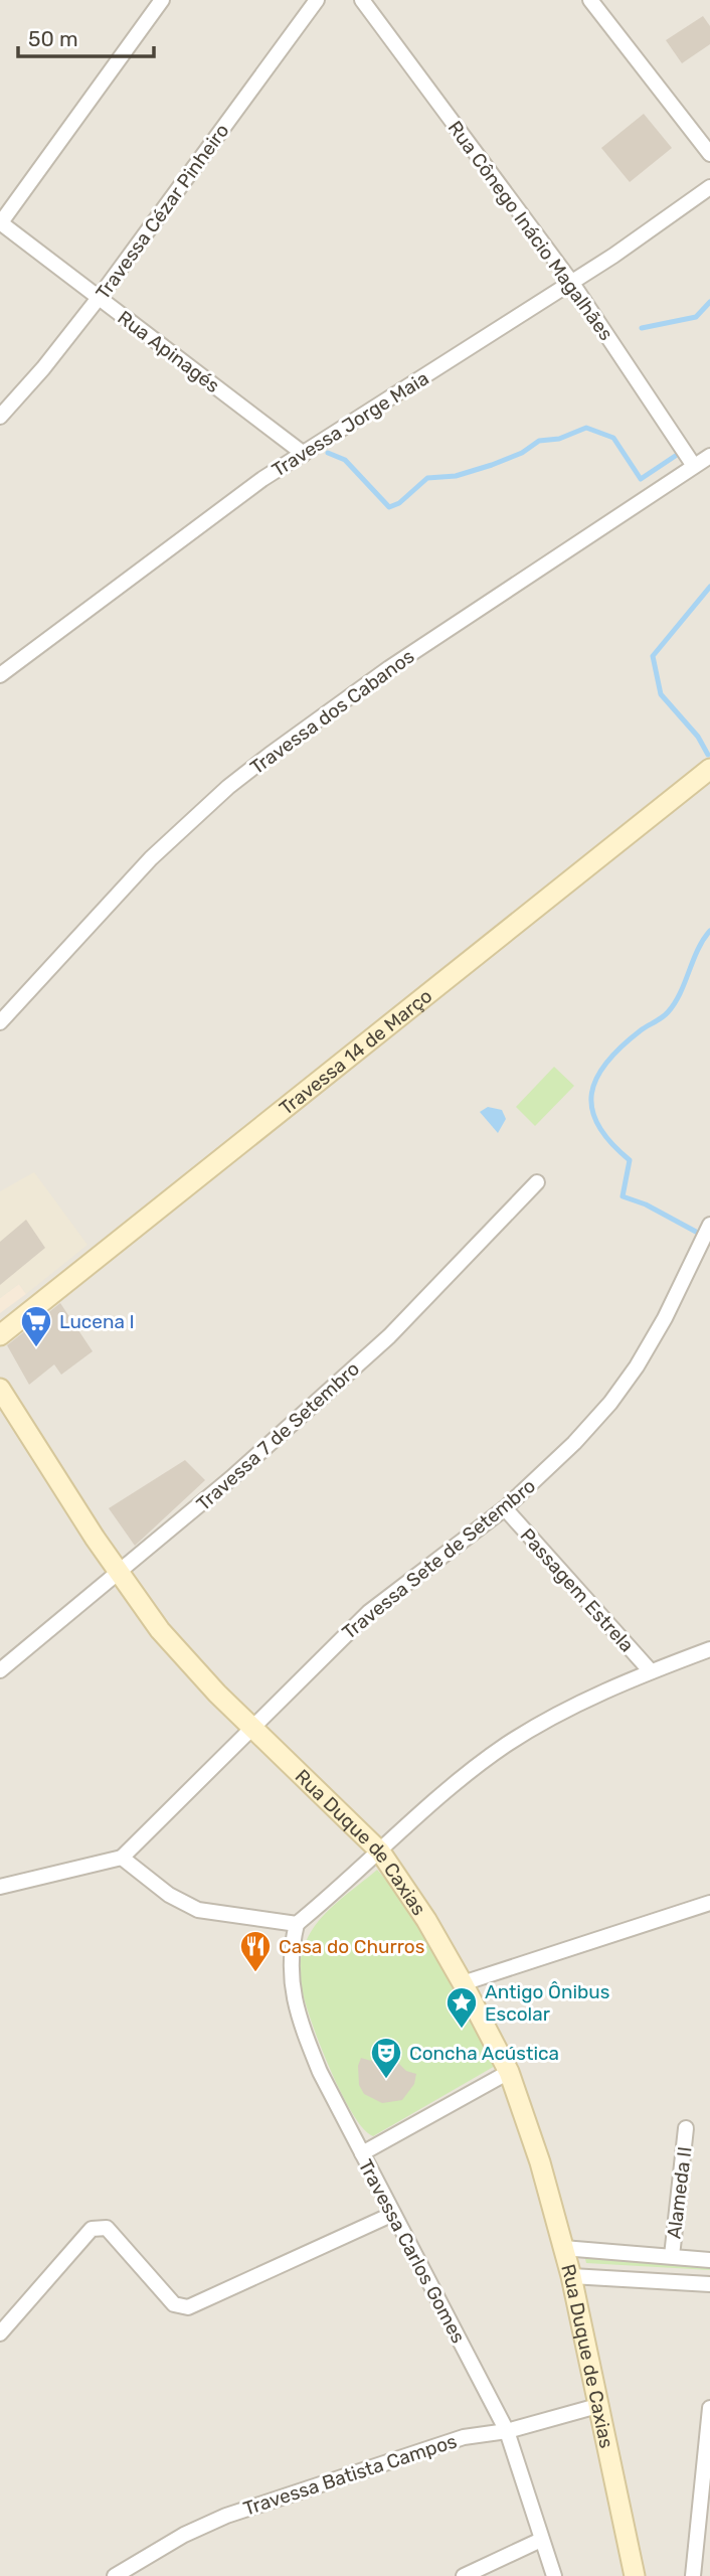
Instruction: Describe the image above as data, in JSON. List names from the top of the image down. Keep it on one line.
{"streets":{"street":["Travessa Cézar Pinheiro","Rua Cônego Inácio Magalhães","Rua Apinagés","Travessa Jorge Maia","Travessa dos Cabanos","Travessa 14 de Março","Travessa 7 de Setembro","Travessa Sete de Setembro","Passagem Estrela","Rua Duque de Caxias","Alameda II","Travessa Carlos Gomes","Travessa Batista Campos"]},"crossings":[["Travessa Cézar Pinheiro","Rua Apinagés"],["Rua Cônego Inácio Magalhães","Travessa Jorge Maia"],["Rua Cônego Inácio Magalhães","Travessa dos Cabanos"],["Rua Apinagés","Travessa Jorge Maia"],["Travessa 7 de Setembro","Rua Duque de Caxias"],["Travessa Sete de Setembro","Passagem Estrela"],["Travessa Sete de Setembro","Rua Duque de Caxias"],["Rua Duque de Caxias","Travessa Batista Campos"],["Travessa Carlos Gomes","Travessa Batista Campos"]],"places":{"supermarket":["Lucena I"],"restaurant":["Casa do Churros"],"place":["Antigo Ônibus Escolar"],"theatre":["Concha Acústica"]},"scale_bar":"50 m"}
